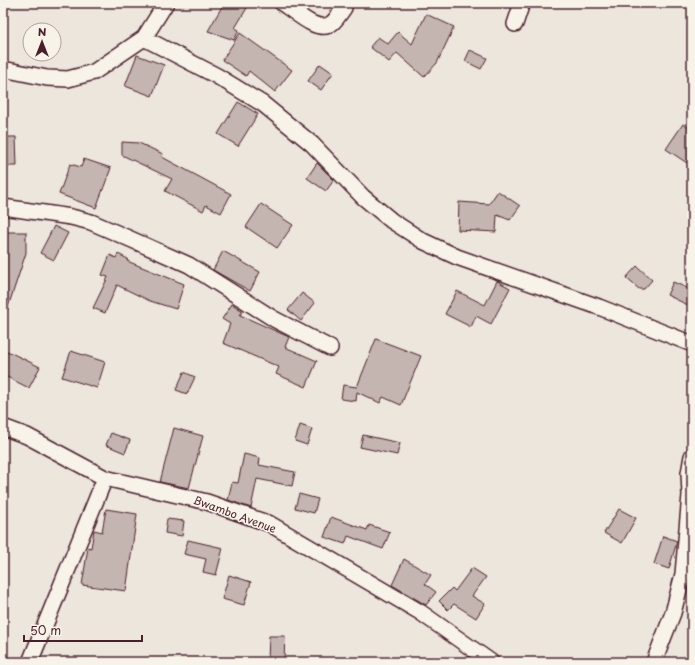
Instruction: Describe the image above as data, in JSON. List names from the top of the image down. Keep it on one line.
{"streets":{"street":["Bwambo Avenue"]},"scale_bar":"50 m","north":"top"}
